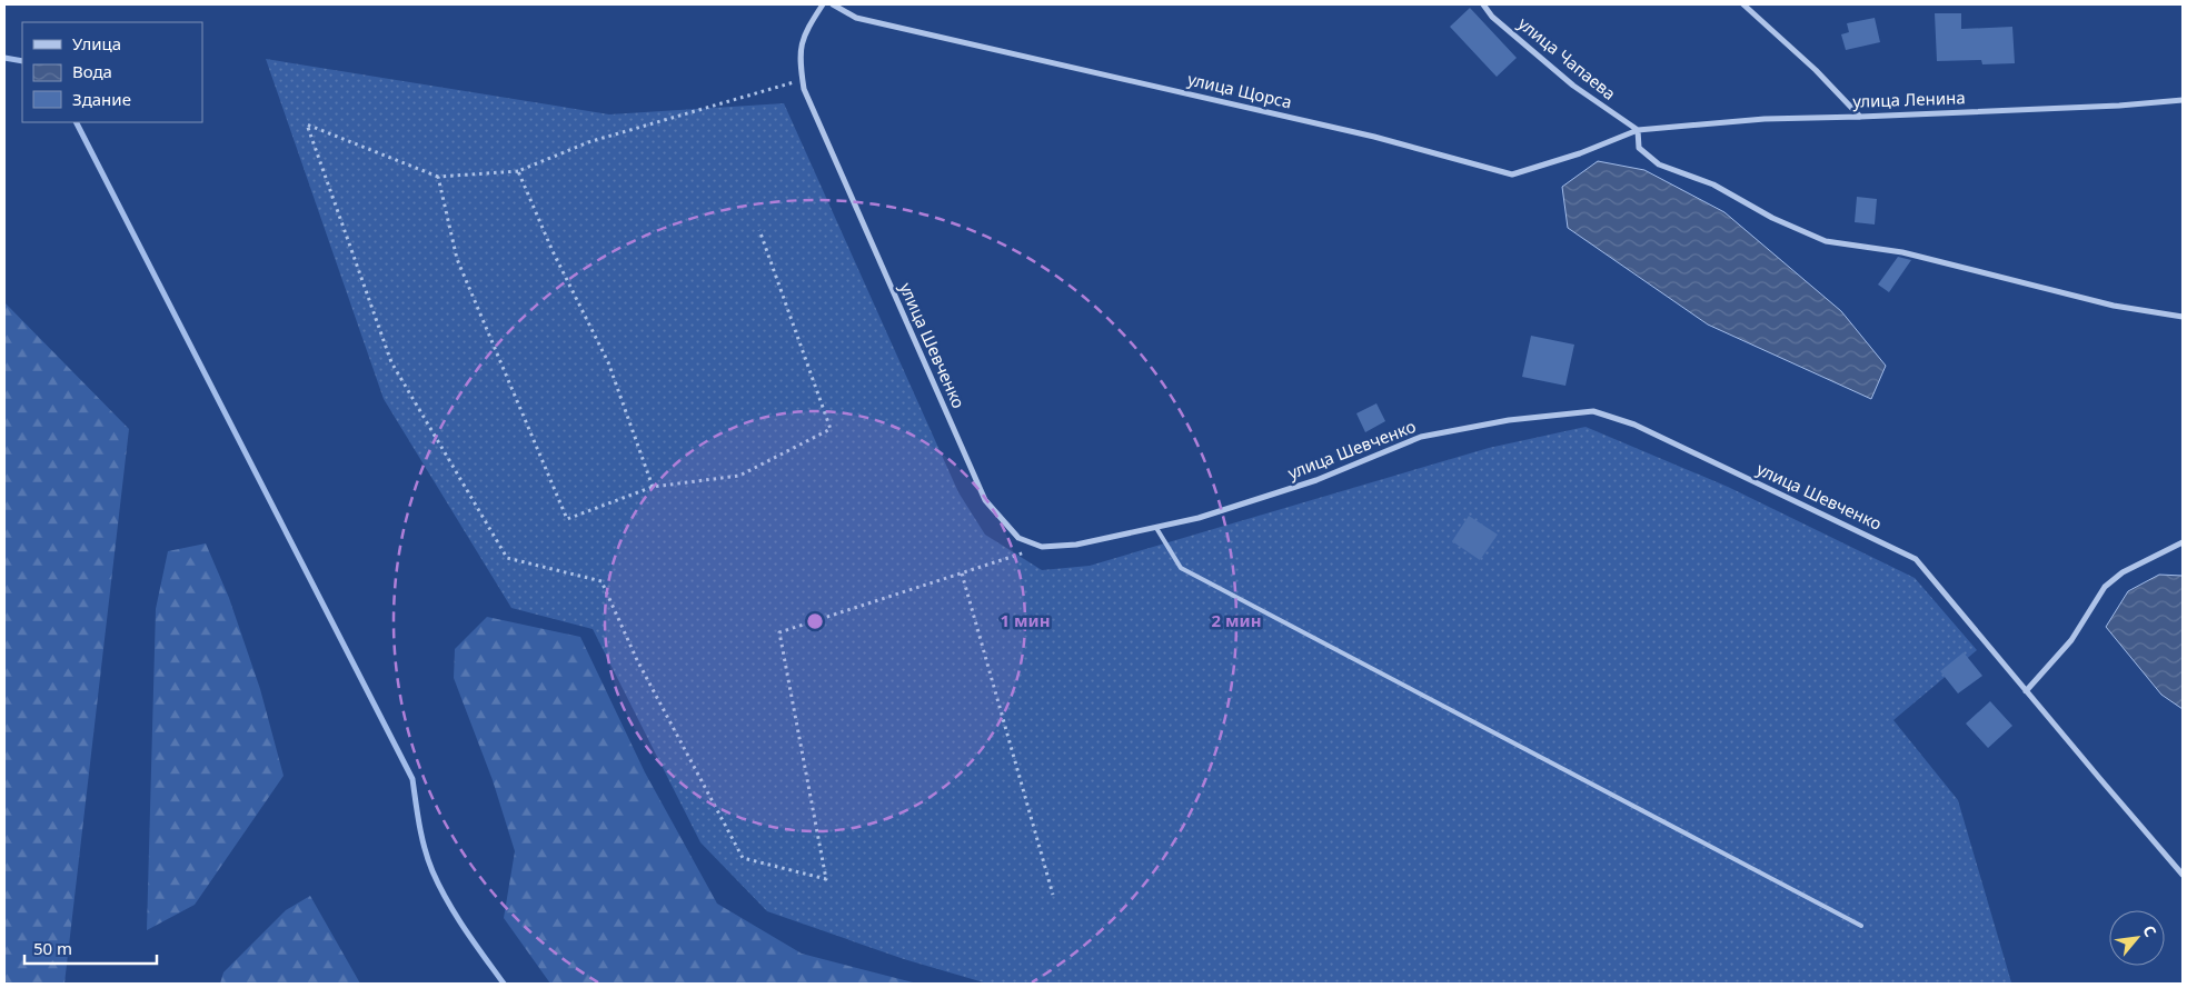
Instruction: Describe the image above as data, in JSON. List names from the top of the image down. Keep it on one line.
{"streets":{"street":["улица Чапаева","улица Щорса","улица Ленина","улица Шевченко"]},"crossings":[["улица Чапаева","улица Щорса"],["улица Чапаева","улица Ленина"],["улица Щорса","улица Ленина"]],"legend":["Улица","Вода","Здание"],"scale_bar":"50 m","north":"top right","rings":["1 мин","2 мин"]}
